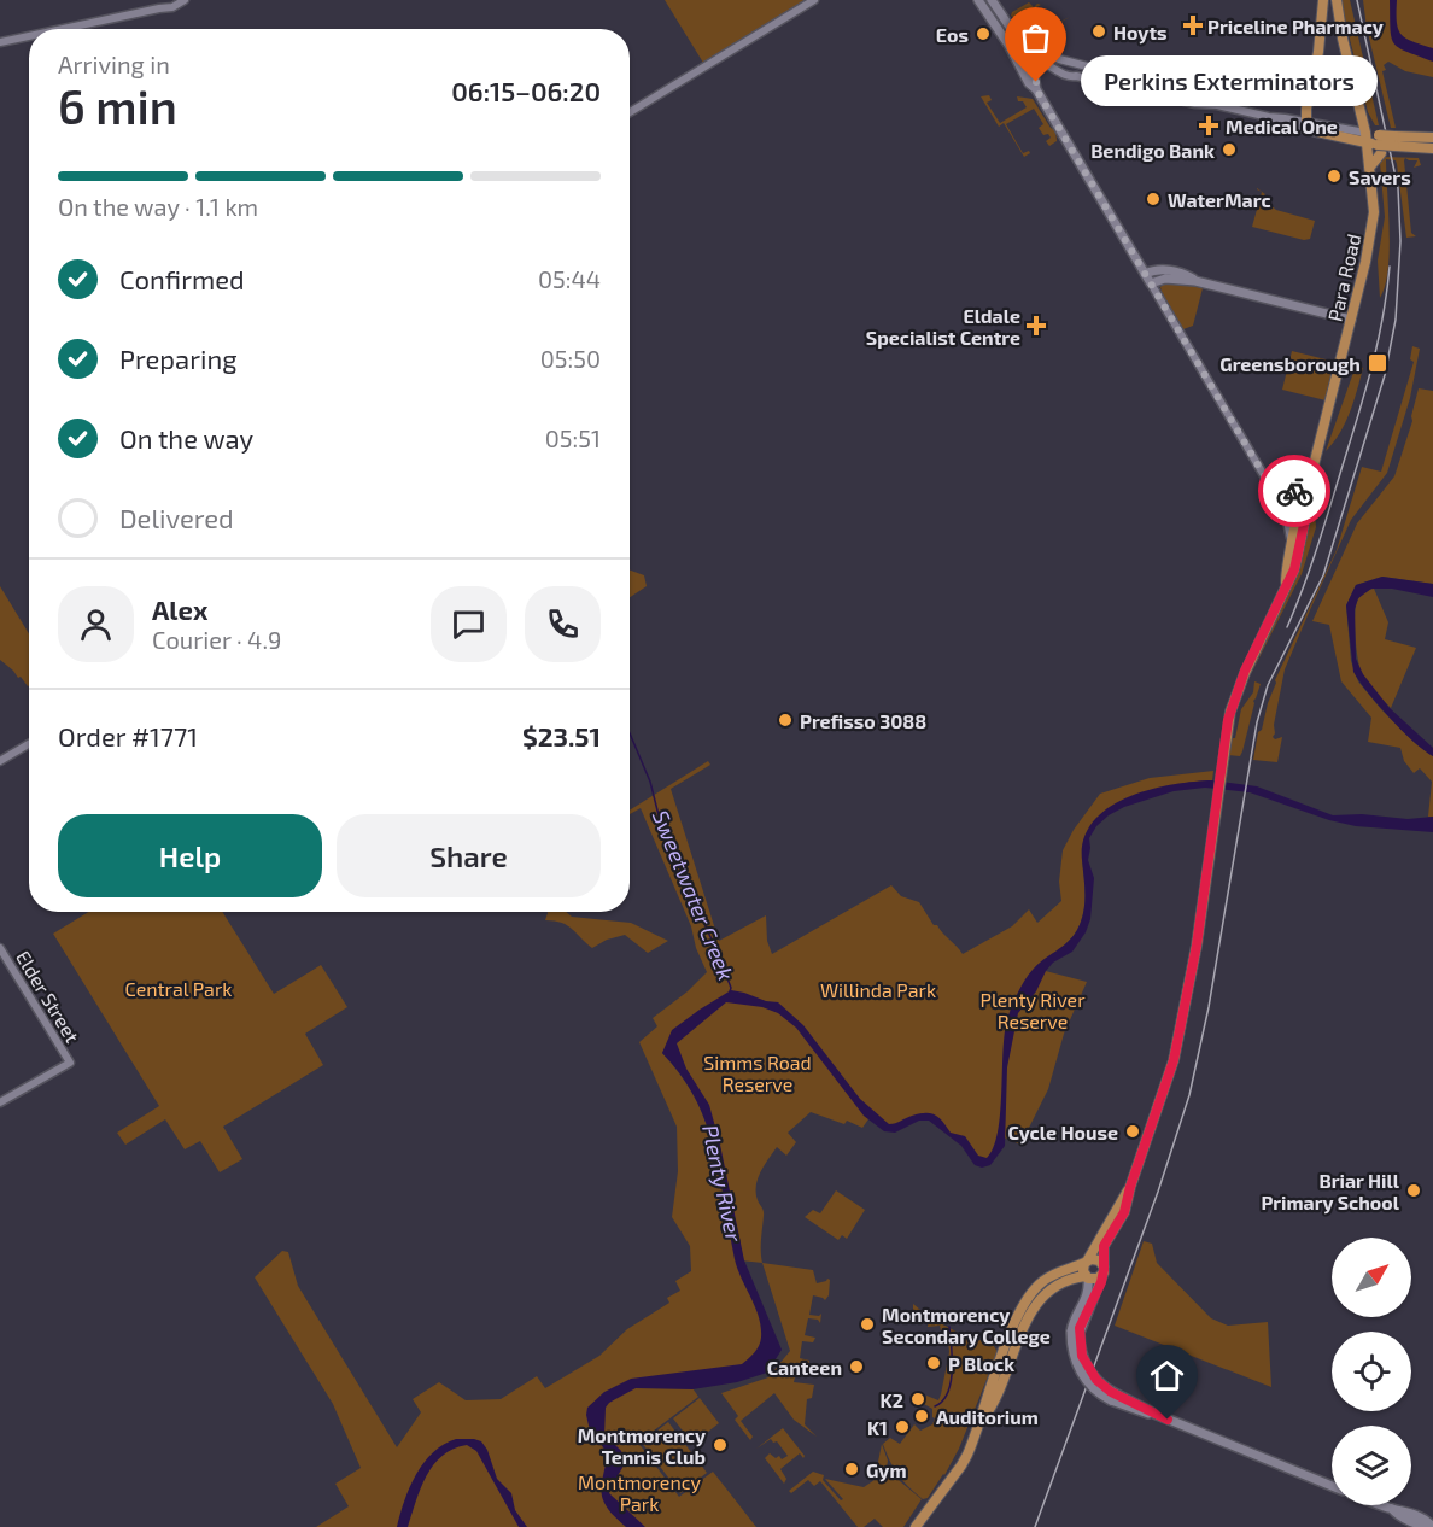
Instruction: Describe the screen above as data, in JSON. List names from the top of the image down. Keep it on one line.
{"streets":{"main road":["Para Road"],"street":["Elder Street"]},"water":["Sweetwater Creek","Plenty River"],"parks":["Central Park","Willinda Park","Plenty River Reserve","Simms Road Reserve","Montmorency Park"],"places":{"health":["Priceline Pharmacy","Medical One","Eldale Specialist Centre"],"other":["Hoyts","Eos","Perkins Exterminators","Bendigo Bank","Savers","WaterMarc","Prefisso 3088","Cycle House","Briar Hill Primary School","Montmorency Secondary College","P Block","Canteen","K2","Auditorium","K1","Montmorency Tennis Club","Gym"],"transit":["Greensborough"]},"north":"top right","page":{"heading":["6 min","Arriving in","06:15–06:20"],"panel":["Alex","Courier · 4.9","Order #1771","$23.51"],"bubble":"Perkins Exterminators","bar":"On the way · 1.1 km","list":[["Confirmed","05:44"],["Preparing","05:50"],["On the way","05:51"],"Delivered"],"buttons":["Help","Share"]}}
